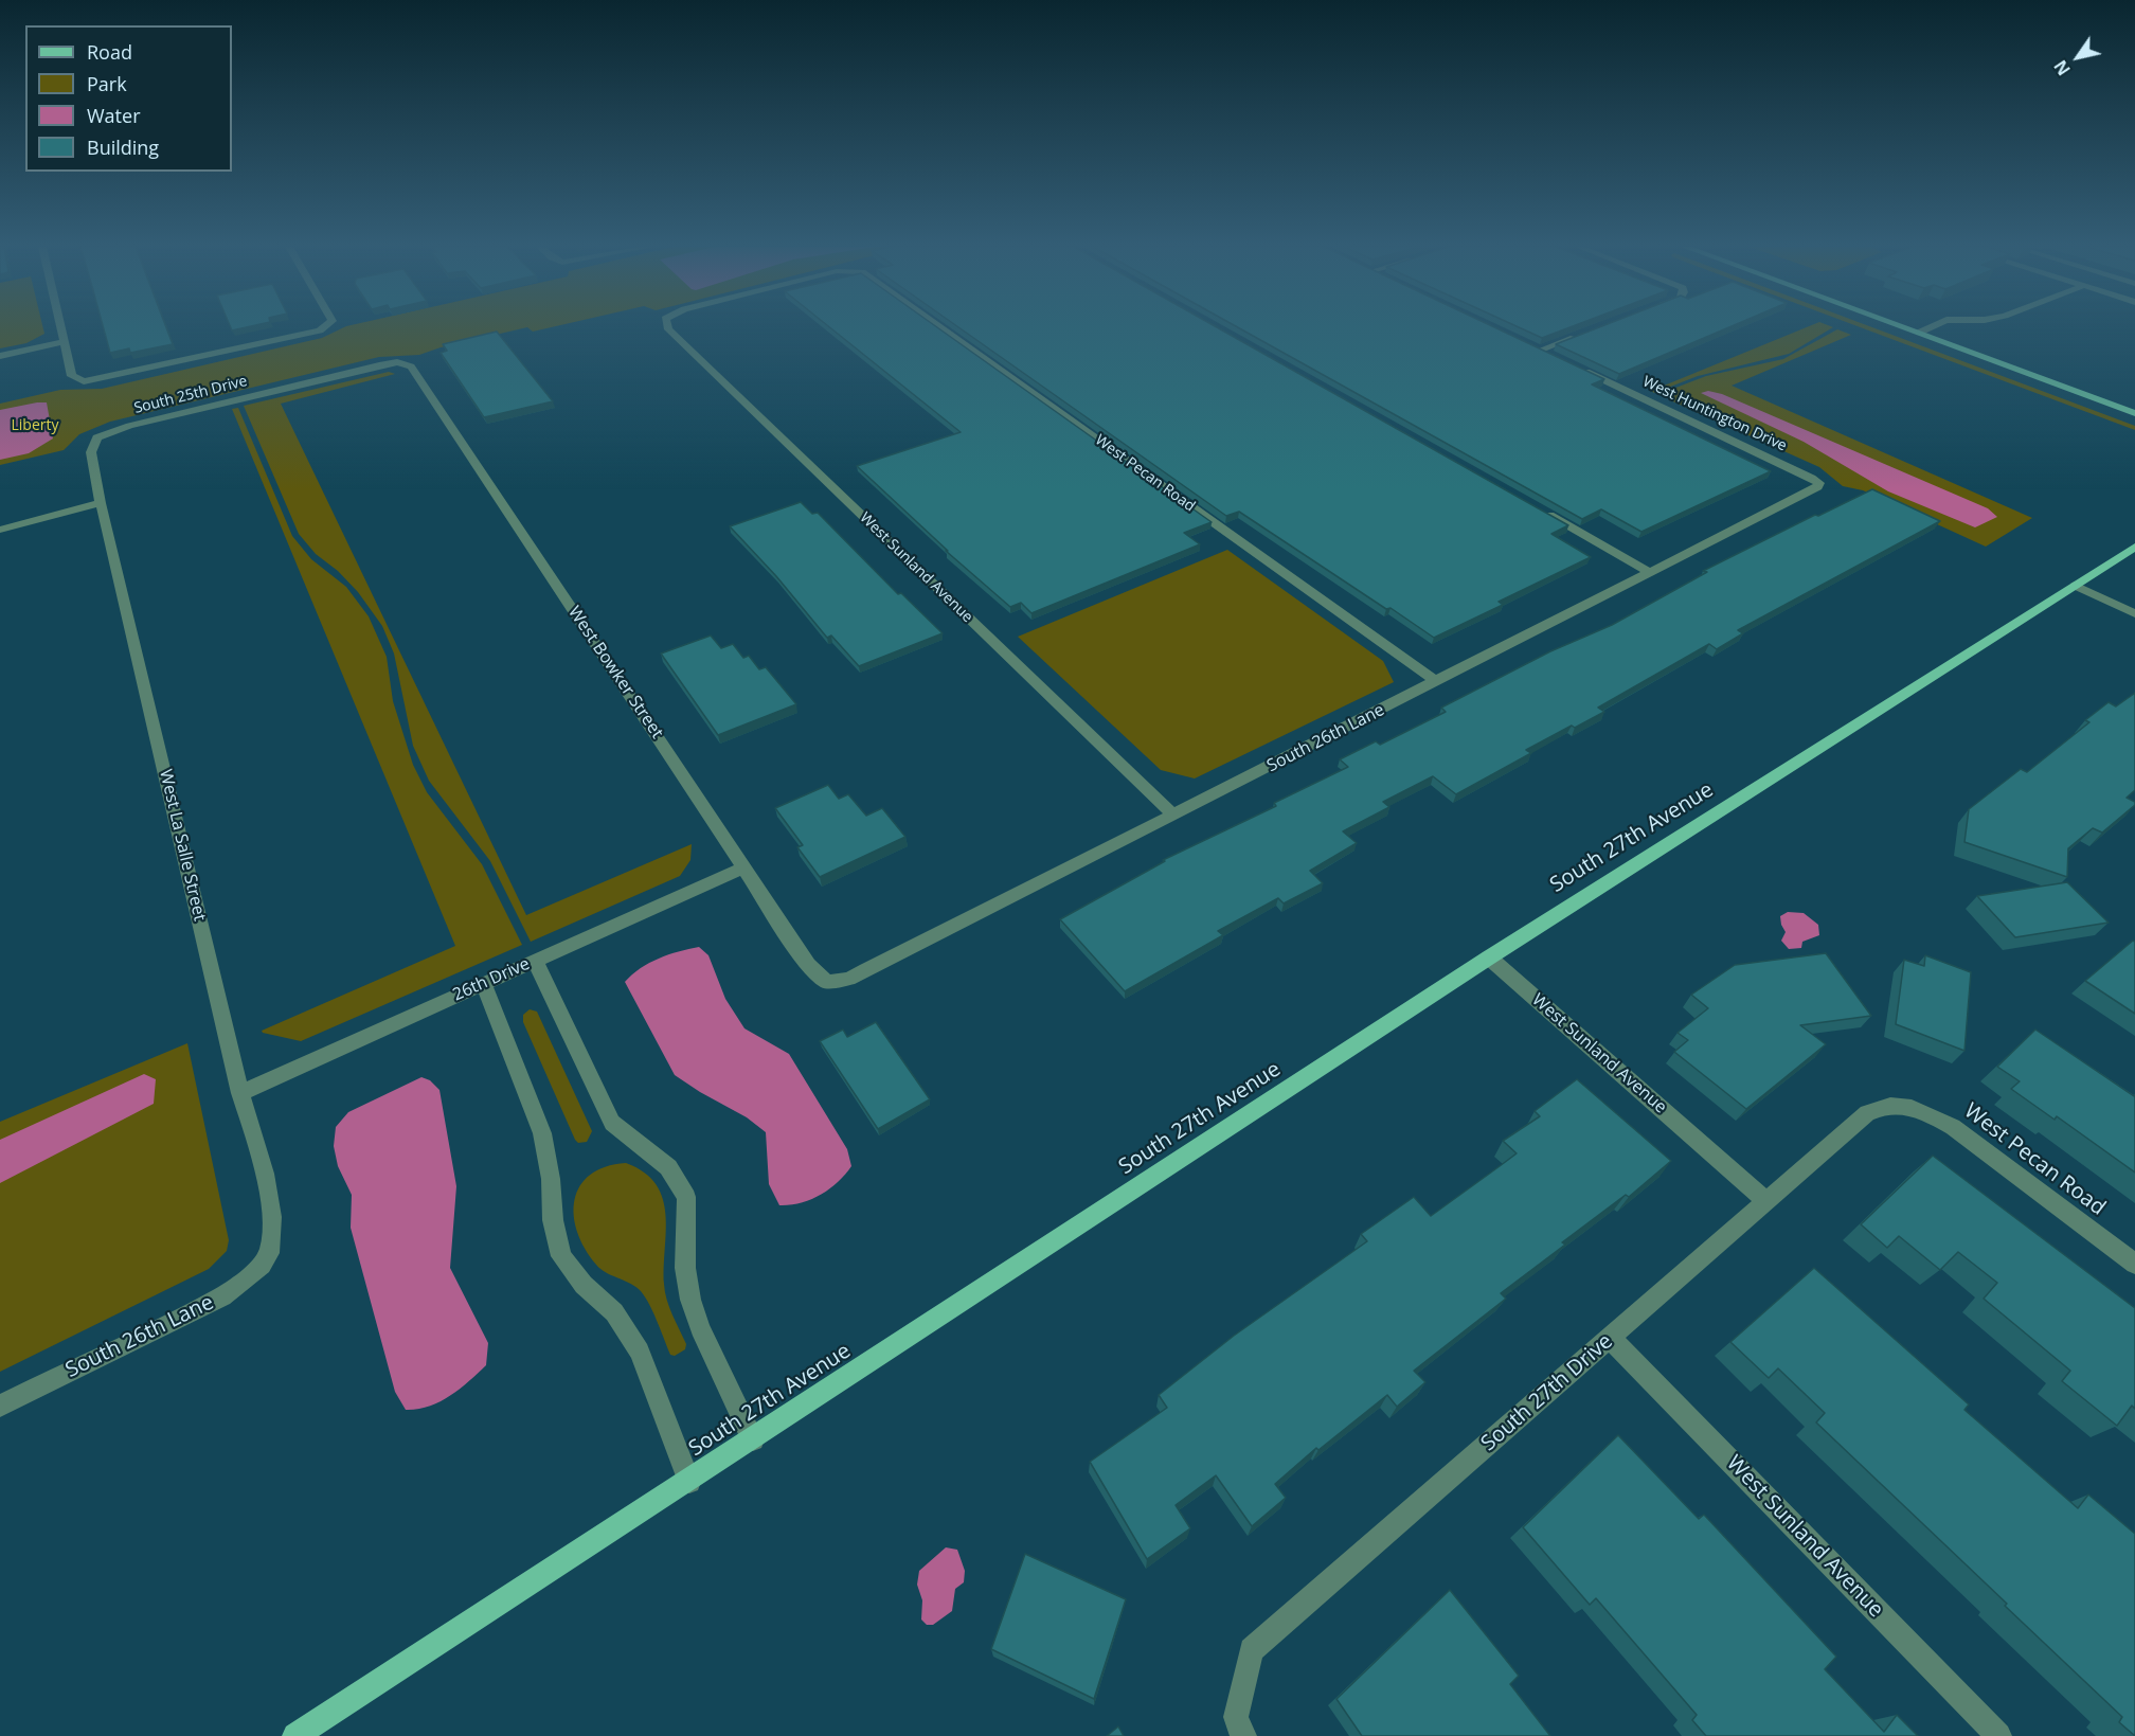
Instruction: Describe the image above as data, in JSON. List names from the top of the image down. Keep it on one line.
{"streets":{"main road":["South 27th Avenue"],"street":["South 25th Drive","West Huntington Drive","West Pecan Road","West Sunland Avenue","West Bowker Street","South 26th Lane","West La Salle Street","26th Drive","South 27th Drive"]},"crossings":[["South 25th Drive","West Bowker Street"],["South 25th Drive","West La Salle Street"],["West Huntington Drive","South 26th Lane"],["West Pecan Road","South 26th Lane"],["West Pecan Road","South 27th Drive"],["West Sunland Avenue","South 26th Lane"],["West Sunland Avenue","South 27th Avenue"],["West Sunland Avenue","South 27th Drive"],["West Bowker Street","South 26th Lane"],["West Bowker Street","26th Drive"],["South 26th Lane","West La Salle Street"],["West La Salle Street","26th Drive"]],"parks":["Liberty"],"legend":["Road","Park","Water","Building"],"north":"bottom left"}
